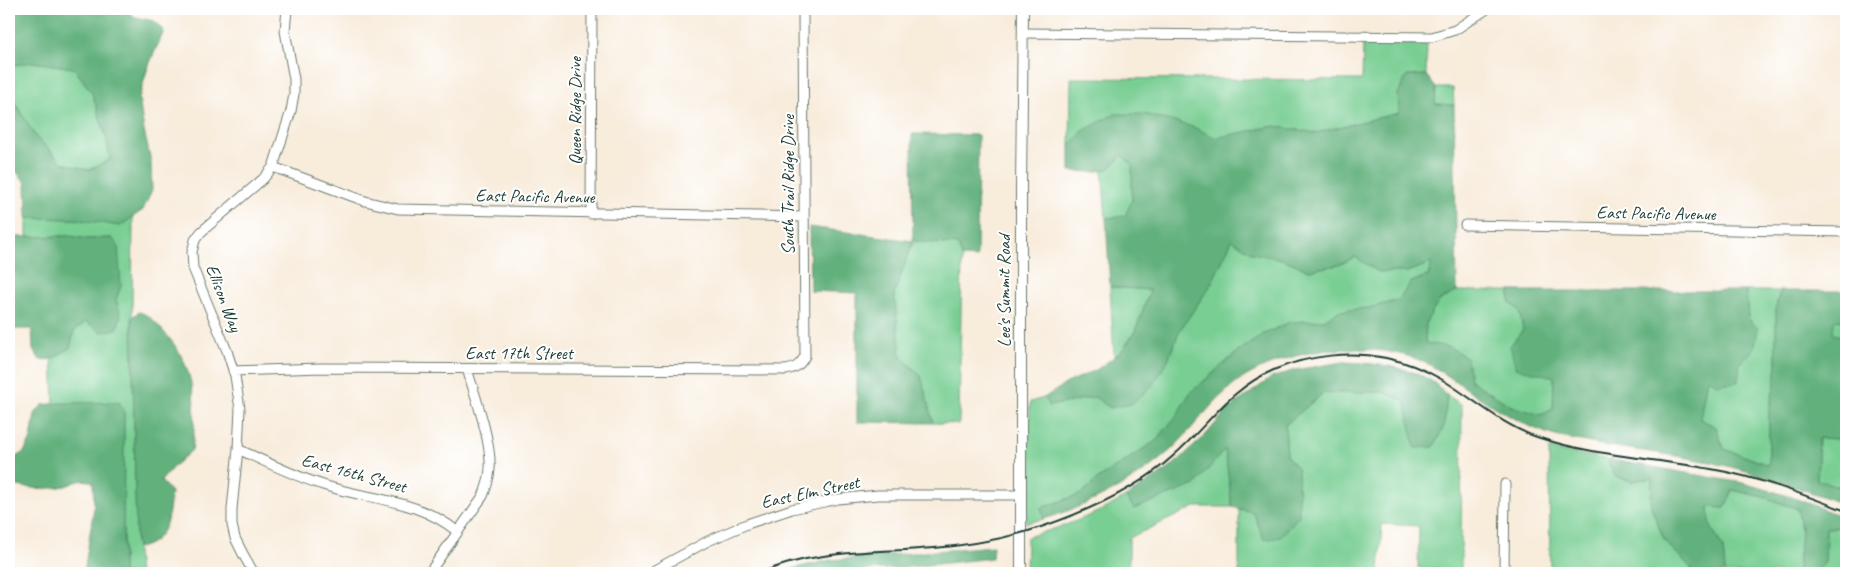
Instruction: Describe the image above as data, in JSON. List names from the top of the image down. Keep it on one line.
{"streets":{"main road":["Lee's Summit Road"],"street":["Queen Ridge Drive","South Trail Ridge Drive","East Pacific Avenue","Ellison Way","East 17th Street","East 16th Street","East Elm Street"]},"crossings":[["Queen Ridge Drive","East Pacific Avenue"],["South Trail Ridge Drive","East Pacific Avenue"],["South Trail Ridge Drive","East 17th Street"],["East Pacific Avenue","Ellison Way"],["Lee's Summit Road","East Elm Street"],["Ellison Way","East 17th Street"],["Ellison Way","East 16th Street"]]}
